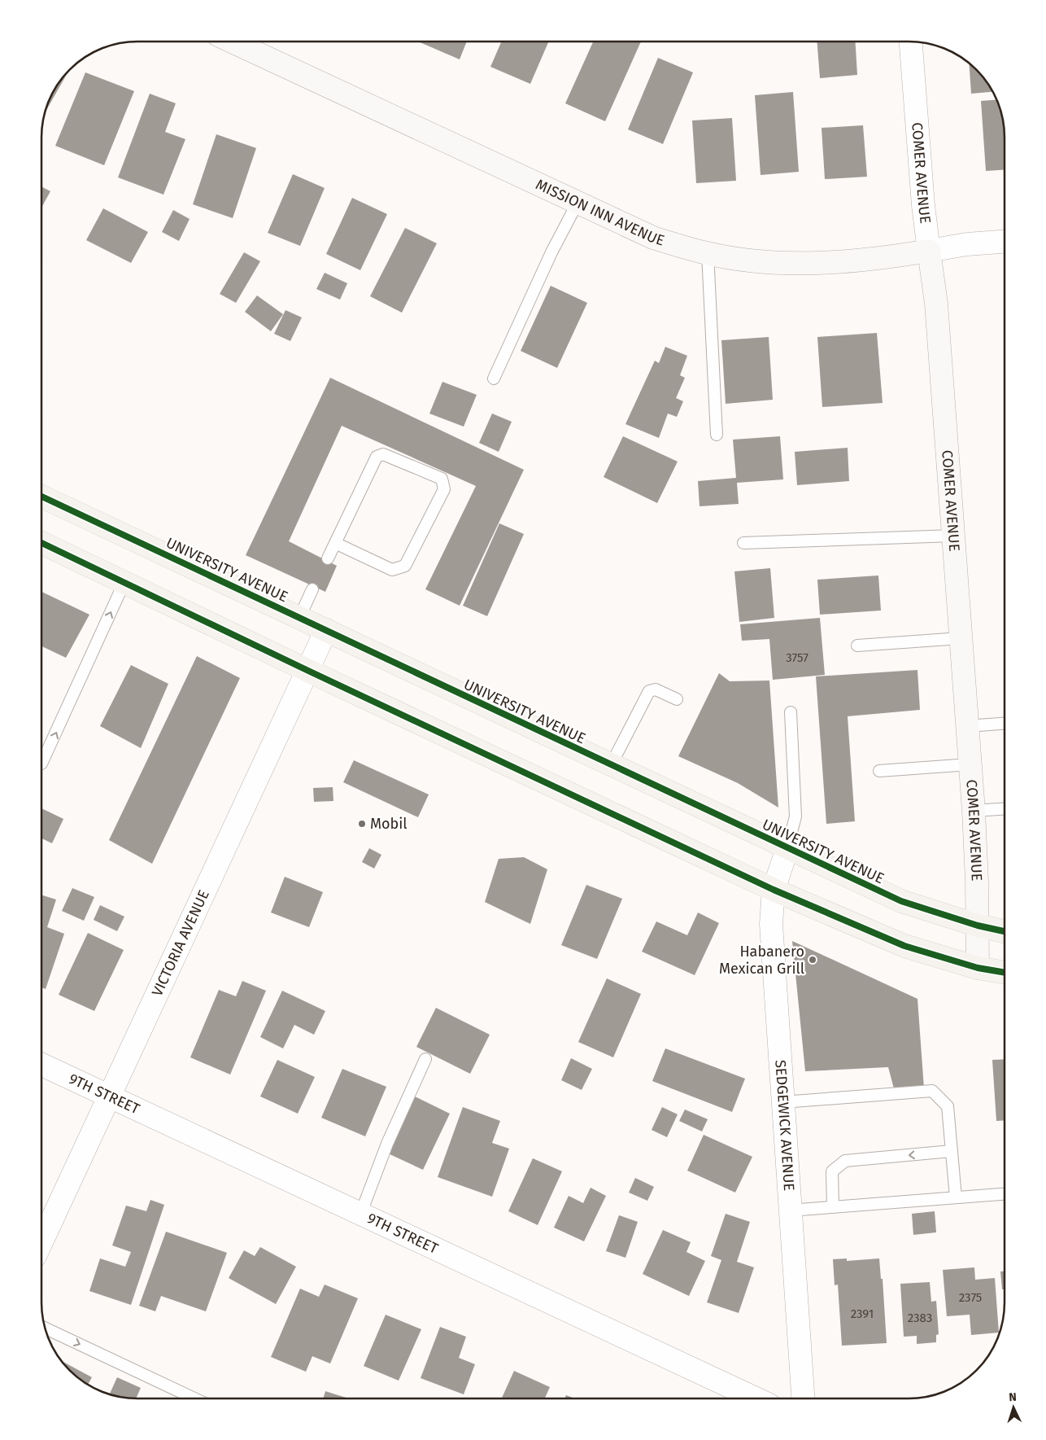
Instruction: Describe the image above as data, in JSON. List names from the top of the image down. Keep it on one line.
{"streets":{"main road":["COMER AVENUE","MISSION INN AVENUE","UNIVERSITY AVENUE"],"street":["VICTORIA AVENUE","9TH STREET","SEDGEWICK AVENUE"]},"crossings":[["COMER AVENUE","MISSION INN AVENUE"],["COMER AVENUE","UNIVERSITY AVENUE"],["UNIVERSITY AVENUE","VICTORIA AVENUE"],["UNIVERSITY AVENUE","SEDGEWICK AVENUE"],["VICTORIA AVENUE","9TH STREET"]],"places":["Mobil","Habanero Mexican Grill"],"house_numbers":["3757","2375","2391","2383"],"north":"top"}
